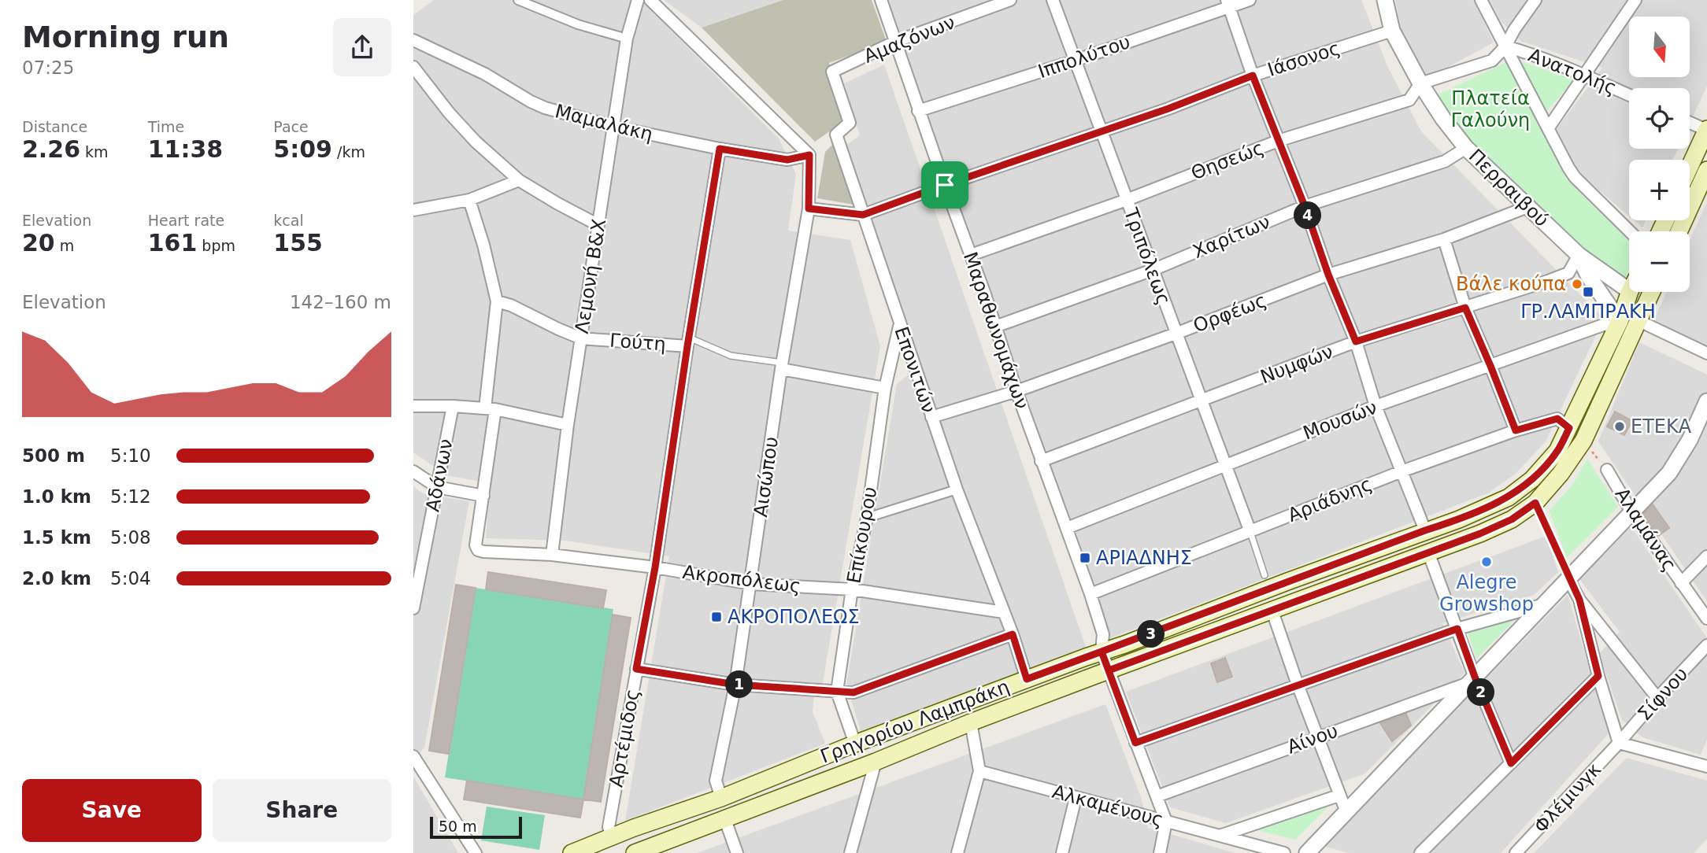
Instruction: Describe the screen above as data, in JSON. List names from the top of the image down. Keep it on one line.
{"streets":{"main road":["Γρηγορίου Λαμπράκη"],"street":["Αμαζόνων","Ιππολύτου","Ιάσονος","Ανατολής","Μαμαλάκη","Θησεώς","Περραιβού","Χαρίτων","Τριπόλεως","Λεμονή Β&Χ","Ορφέως","Μαραθωνομάχων","Γούτη","Νυμφών","Επονιτών","Μουσών","Αδάνων","Αισώπου","Αριάδνης","Αλαμάνας","Επίκουρου","Ακροπόλεως","Σίφνου","Αρτέμιδος","Αίνου","Φλέμινγκ","Αλκαμένους"]},"crossings":[["Αμαζόνων","Μαραθωνομάχων"],["Αμαζόνων","Επονιτών"],["Ιππολύτου","Τριπόλεως"],["Ιππολύτου","Μαραθωνομάχων"],["Ιάσονος","Περραιβού"],["Ιάσονος","Τριπόλεως"],["Ιάσονος","Μαραθωνομάχων"],["Ιάσονος","Επονιτών"],["Ιάσονος","Αισώπου"],["Ανατολής","Θησεώς"],["Μαμαλάκη","Λεμονή Β&Χ"],["Μαμαλάκη","Αισώπου"],["Μαμαλάκη","Αρτέμιδος"],["Θησεώς","Περραιβού"],["Θησεώς","Τριπόλεως"],["Θησεώς","Μαραθωνομάχων"],["Περραιβού","Χαρίτων"],["Περραιβού","Ορφέως"],["Περραιβού","Νυμφών"],["Περραιβού","Μουσών"],["Περραιβού","Γρηγορίου Λαμπράκη"],["Χαρίτων","Τριπόλεως"],["Χαρίτων","Μαραθωνομάχων"],["Τριπόλεως","Ορφέως"],["Τριπόλεως","Νυμφών"],["Τριπόλεως","Μουσών"],["Τριπόλεως","Αριάδνης"],["Λεμονή Β&Χ","Γούτη"],["Λεμονή Β&Χ","Ακροπόλεως"],["Ορφέως","Μαραθωνομάχων"],["Ορφέως","Επονιτών"],["Μαραθωνομάχων","Νυμφών"],["Μαραθωνομάχων","Μουσών"],["Μαραθωνομάχων","Αριάδνης"],["Μαραθωνομάχων","Γρηγορίου Λαμπράκη"],["Μαραθωνομάχων","Αίνου"],["Μαραθωνομάχων","Αλκαμένους"],["Γούτη","Αισώπου"],["Γούτη","Επίκουρου"],["Γούτη","Αρτέμιδος"],["Επονιτών","Επίκουρου"],["Επονιτών","Ακροπόλεως"],["Επονιτών","Γρηγορίου Λαμπράκη"],["Μουσών","Γρηγορίου Λαμπράκη"],["Αισώπου","Ακροπόλεως"],["Αισώπου","Γρηγορίου Λαμπράκη"],["Αριάδνης","Γρηγορίου Λαμπράκη"],["Αλαμάνας","Γρηγορίου Λαμπράκη"],["Επίκουρου","Ακροπόλεως"],["Επίκουρου","Γρηγορίου Λαμπράκη"],["Ακροπόλεως","Αρτέμιδος"],["Σίφνου","Φλέμινγκ"],["Γρηγορίου Λαμπράκη","Αρτέμιδος"]],"parks":["Πλατεία Γαλούνη"],"places":{"other":["Βάλε κούπα","ΕΤΕΚΑ","Alegre Growshop"],"transit":["ΓΡ.ΛΑΜΠΡΑΚΗ","ΑΡΙΑΔΝΗΣ","ΑΚΡΟΠΟΛΕΩΣ"]},"scale_bar":"50 m","north":"bottom","page":{"heading":["Morning run","07:25"],"map_buttons":["+","−"],"stats":[["Distance","2.26 km"],["Time","11:38"],["Pace","5:09 /km"],["Elevation","20 m"],["Heart rate","161 bpm"],["kcal","155"]],"pins":["4","3","1","2"],"chart":["Elevation","142–160 m"],"list":[{"name":"500 m","note":"5:10"},{"name":"1.0 km","note":"5:12"},{"name":"1.5 km","note":"5:08"},{"name":"2.0 km","note":"5:04"}],"buttons":["Save","Share"],"scale":"50 m"}}
